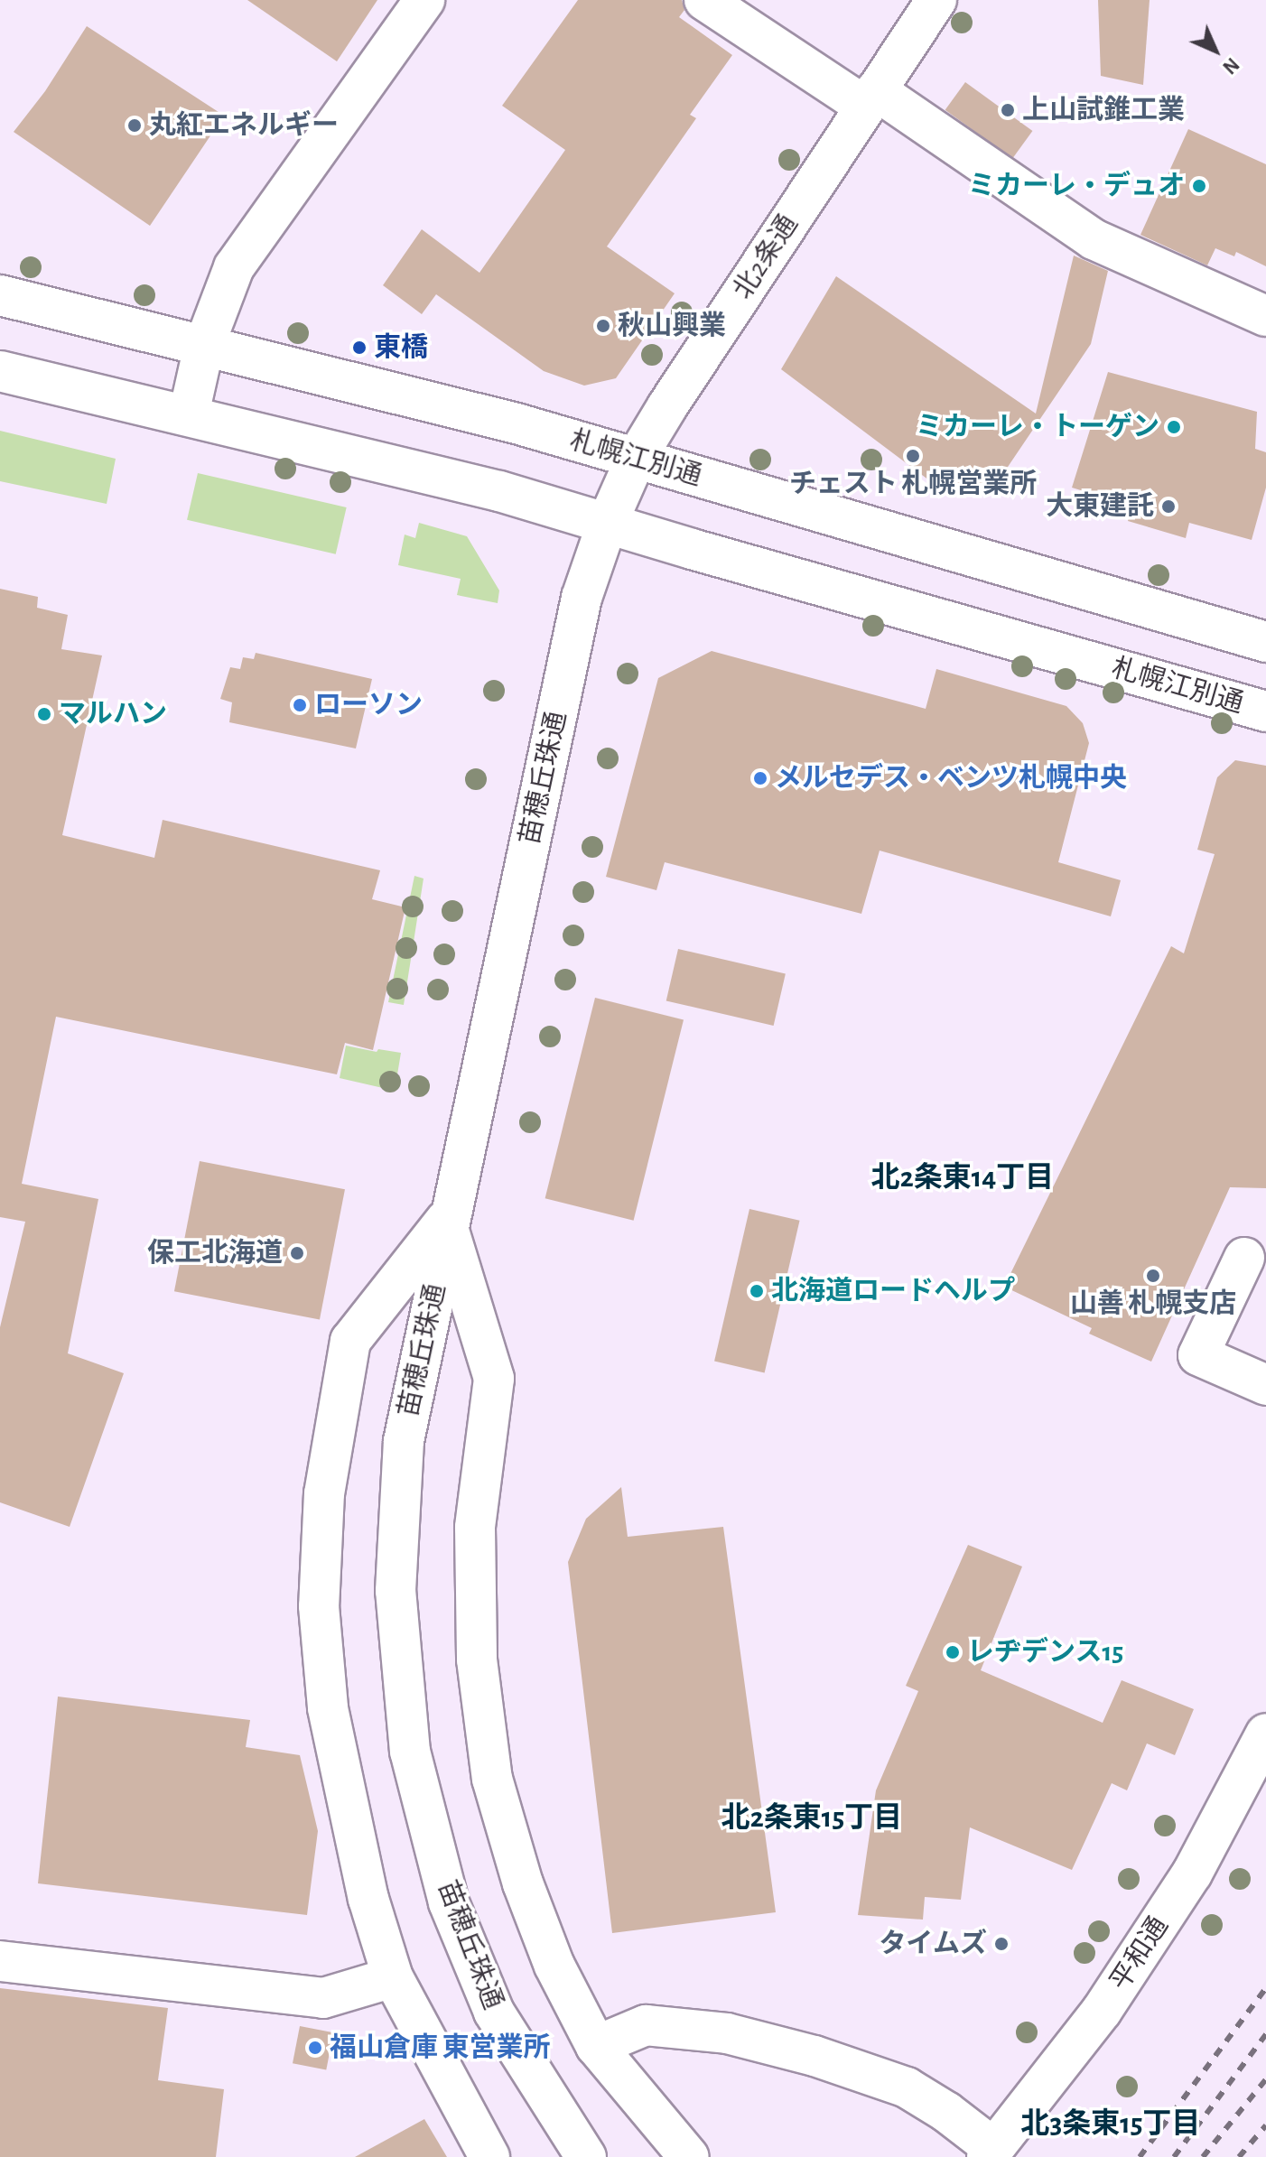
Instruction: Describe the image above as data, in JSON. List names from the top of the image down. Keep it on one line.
{"streets":{"street":["北2条通","札幌江別通","苗穂丘珠通","平和通"]},"crossings":[["北2条通","札幌江別通"],["北2条通","苗穂丘珠通"],["札幌江別通","苗穂丘珠通"]],"districts":["北2条東14丁目","北2条東15丁目","北3条東15丁目"],"places":["上山試錐工業","丸紅エネルギー","ミカーレ・デュオ","秋山興業","東橋","ミカーレ・トーゲン","チェスト 札幌営業所","大東建託","ローソン","マルハン","メルセデス・ベンツ札幌中央","保工北海道","山善 札幌支店","北海道ロードヘルプ","レヂデンス15","タイムズ","福山倉庫 東営業所"],"north":"bottom right"}
